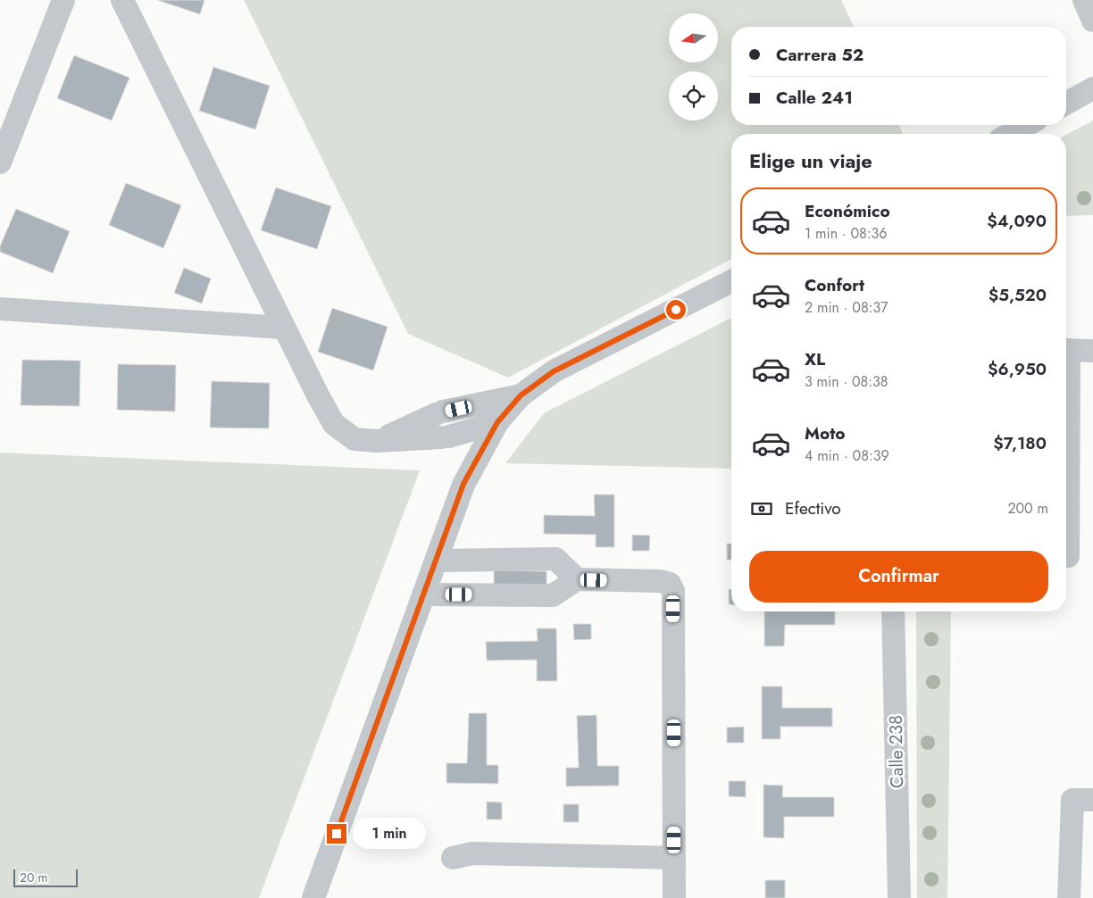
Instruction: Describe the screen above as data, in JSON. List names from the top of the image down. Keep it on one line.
{"streets":{"street":["Calle 238"]},"scale_bar":"20 m","north":"left","page":{"banner":["Carrera 52","Calle 241"],"heading":"Elige un viaje","list":[{"name":"Económico","note":"1 min · 08:36","value":"$4,090"},{"name":"Confort","note":"2 min · 08:37","value":"$5,520"},{"name":"XL","note":"3 min · 08:38","value":"$6,950"},{"name":"Moto","note":"4 min · 08:39","value":"$7,180"}],"pay":["Efectivo","200 m"],"buttons":"Confirmar","bubble":"1 min","scale":"20 m"}}
